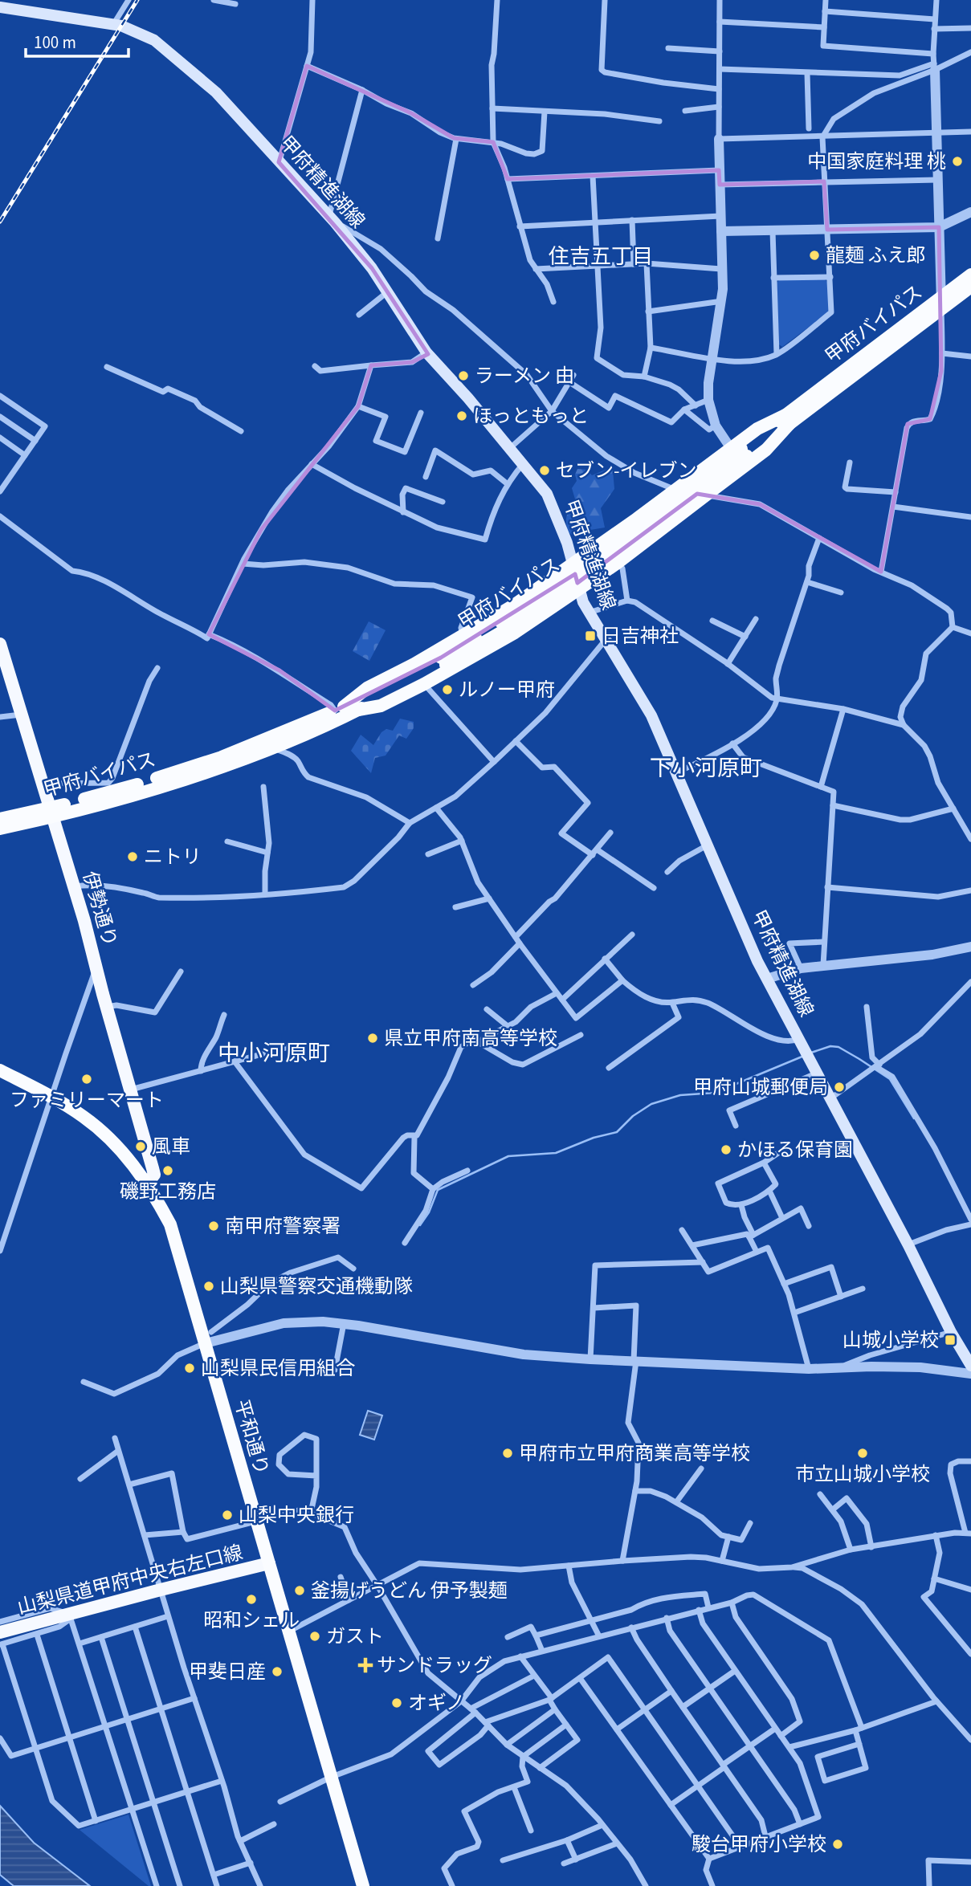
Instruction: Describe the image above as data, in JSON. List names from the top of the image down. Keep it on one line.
{"streets":{"highway":["甲府バイパス","平和通り"],"main road":["甲府精進湖線","伊勢通り","山梨県道甲府中央右左口線"]},"crossings":[["甲府バイパス","伊勢通り"],["伊勢通り","平和通り"],["平和通り","山梨県道甲府中央右左口線"]],"districts":["住吉五丁目","下小河原町","中小河原町"],"places":{"other":["中国家庭料理 桃","龍麺 ふえ郎","ラーメン 由","ほっともっと","セブン-イレブン","ルノー甲府","ニトリ","県立甲府南高等学校","ファミリーマート","甲府山城郵便局","風車","かほる保育園","磯野工務店","南甲府警察署","山梨県警察交通機動隊","山梨県民信用組合","甲府市立甲府商業高等学校","市立山城小学校","山梨中央銀行","釜揚げうどん 伊予製麺","昭和シェル","ガスト","甲斐日産","オギノ","駿台甲府小学校"],"transit":["日吉神社","山城小学校"],"health":["サンドラッグ"]},"scale_bar":"100 m"}
